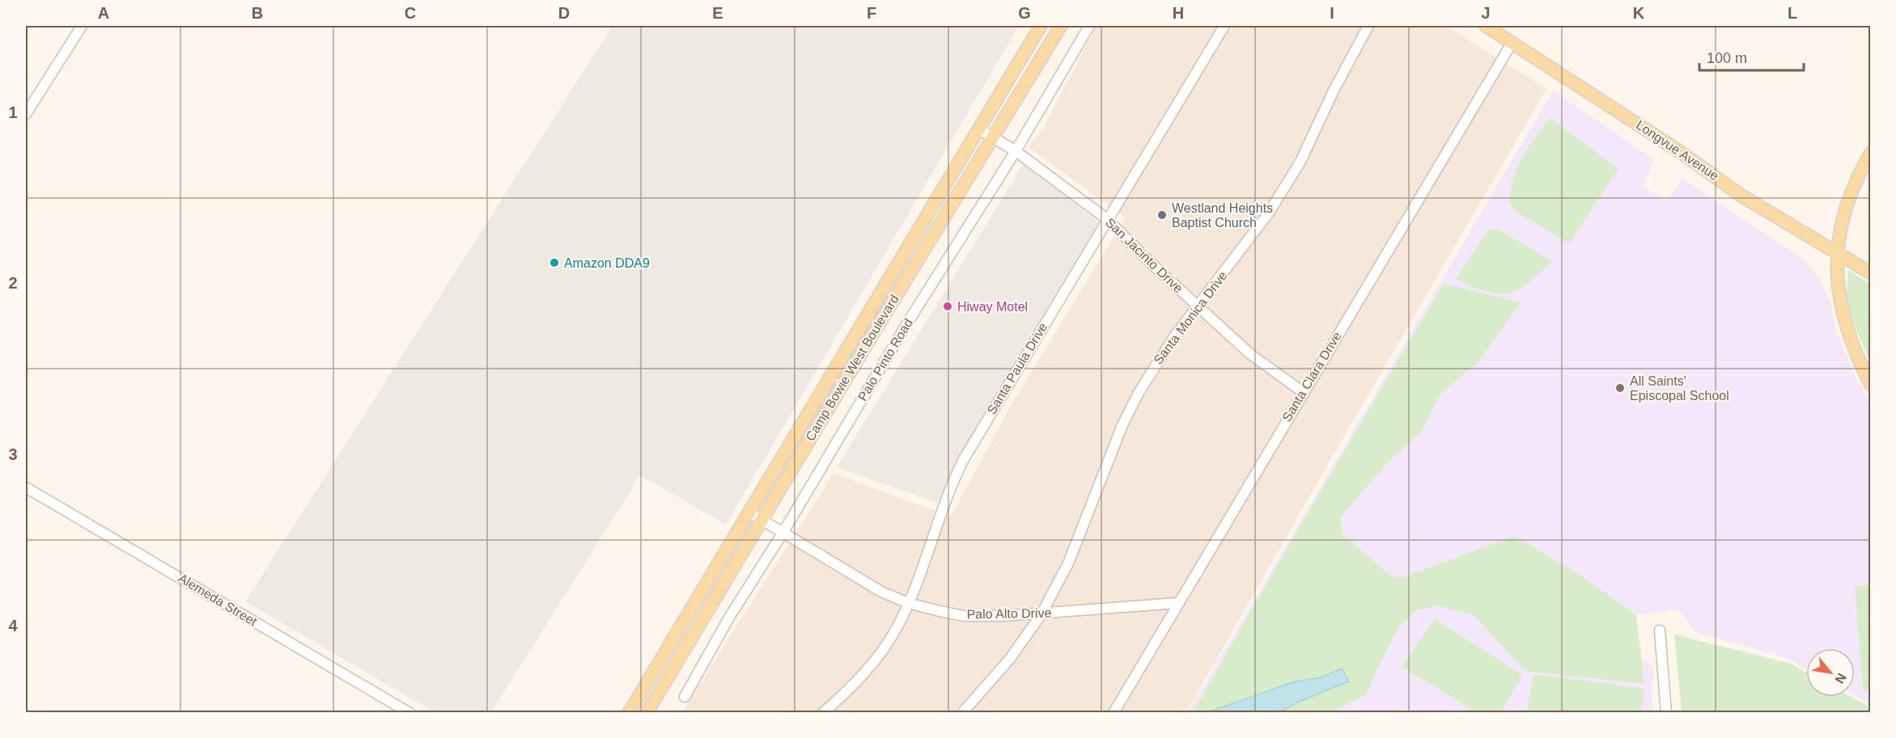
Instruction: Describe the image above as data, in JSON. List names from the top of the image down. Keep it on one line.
{"streets":{"main road":["Longvue Avenue","Camp Bowie West Boulevard"],"street":["San Jacinto Drive","Santa Monica Drive","Palo Pinto Road","Santa Paula Drive","Santa Clara Drive","Alemeda Street","Palo Alto Drive"]},"crossings":[["Longvue Avenue","Santa Clara Drive"],["San Jacinto Drive","Santa Monica Drive"],["San Jacinto Drive","Palo Pinto Road"],["San Jacinto Drive","Camp Bowie West Boulevard"],["San Jacinto Drive","Santa Paula Drive"],["San Jacinto Drive","Santa Clara Drive"],["Santa Monica Drive","Palo Alto Drive"],["Palo Pinto Road","Palo Alto Drive"],["Camp Bowie West Boulevard","Palo Alto Drive"],["Santa Paula Drive","Palo Alto Drive"],["Santa Clara Drive","Palo Alto Drive"]],"places":["Westland Heights Baptist Church","Amazon DDA9","Hiway Motel","All Saints' Episcopal School"],"scale_bar":"100 m","north":"bottom right","grid":{"columns":["A","B","C","D","E","F","G","H","I","J","K","L"],"rows":["1","2","3","4"]}}
